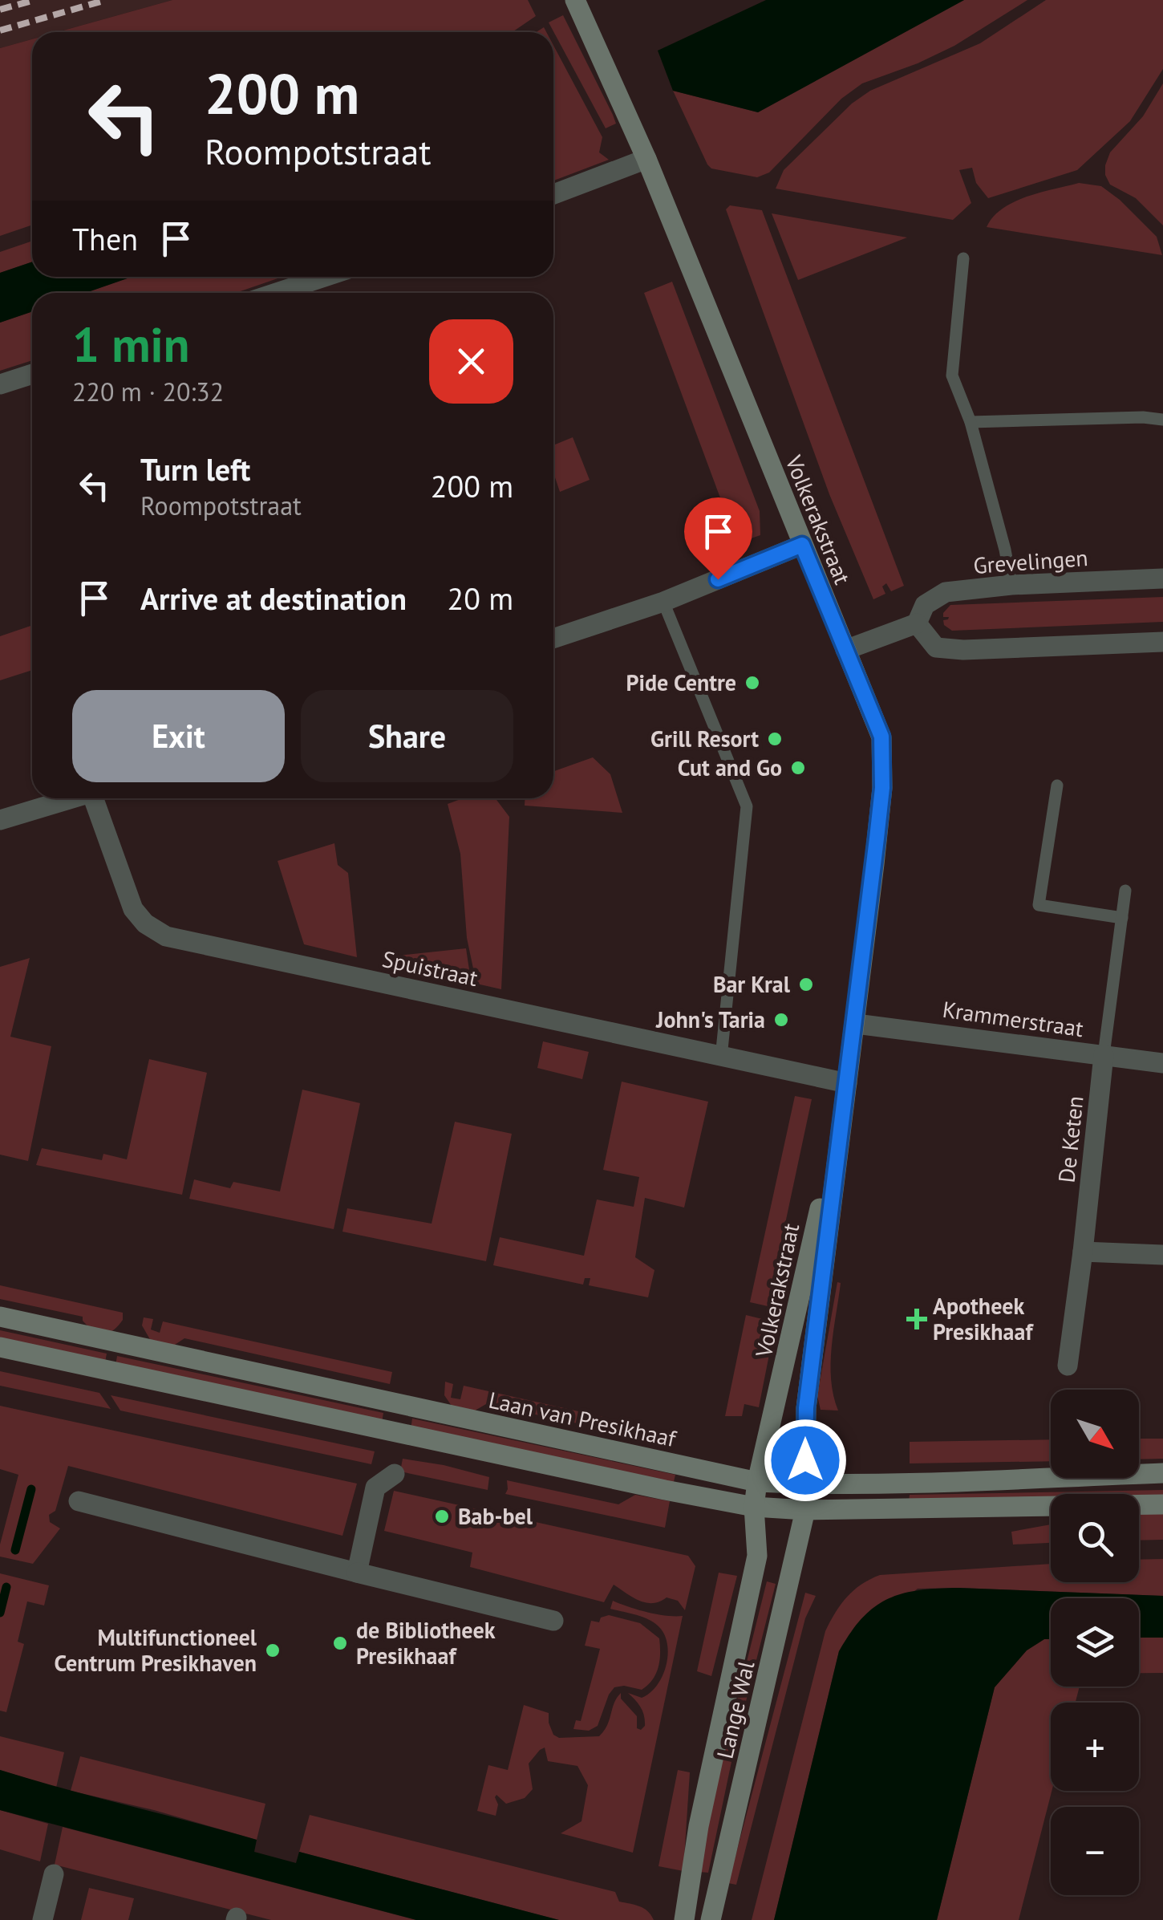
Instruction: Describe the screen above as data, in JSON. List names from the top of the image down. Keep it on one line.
{"streets":{"street":["Volkerakstraat","Grevelingen","Spuistraat","Krammerstraat","De Keten","Laan van Presikhaaf","Lange Wal"]},"crossings":[["Volkerakstraat","Grevelingen"],["Volkerakstraat","Spuistraat"],["Volkerakstraat","Krammerstraat"],["Volkerakstraat","Laan van Presikhaaf"],["Volkerakstraat","Lange Wal"],["Krammerstraat","De Keten"]],"places":{"other":["Pide Centre","Grill Resort","Cut and Go","Bar Kral","John's Taria","Bab-bel","de Bibliotheek Presikhaaf","Multifunctioneel Centrum Presikhaven"],"health":["Apotheek Presikhaaf"]},"north":"bottom right","page":{"turn":["200 m","Roompotstraat"],"then":"Then","heading":["1 min","220 m · 20:32"],"list":[{"name":"Turn left","note":"Roompotstraat","value":"200 m"},{"name":"Arrive at destination","value":"20 m"}],"buttons":["Exit","Share"],"map_buttons":["+","−"]}}
